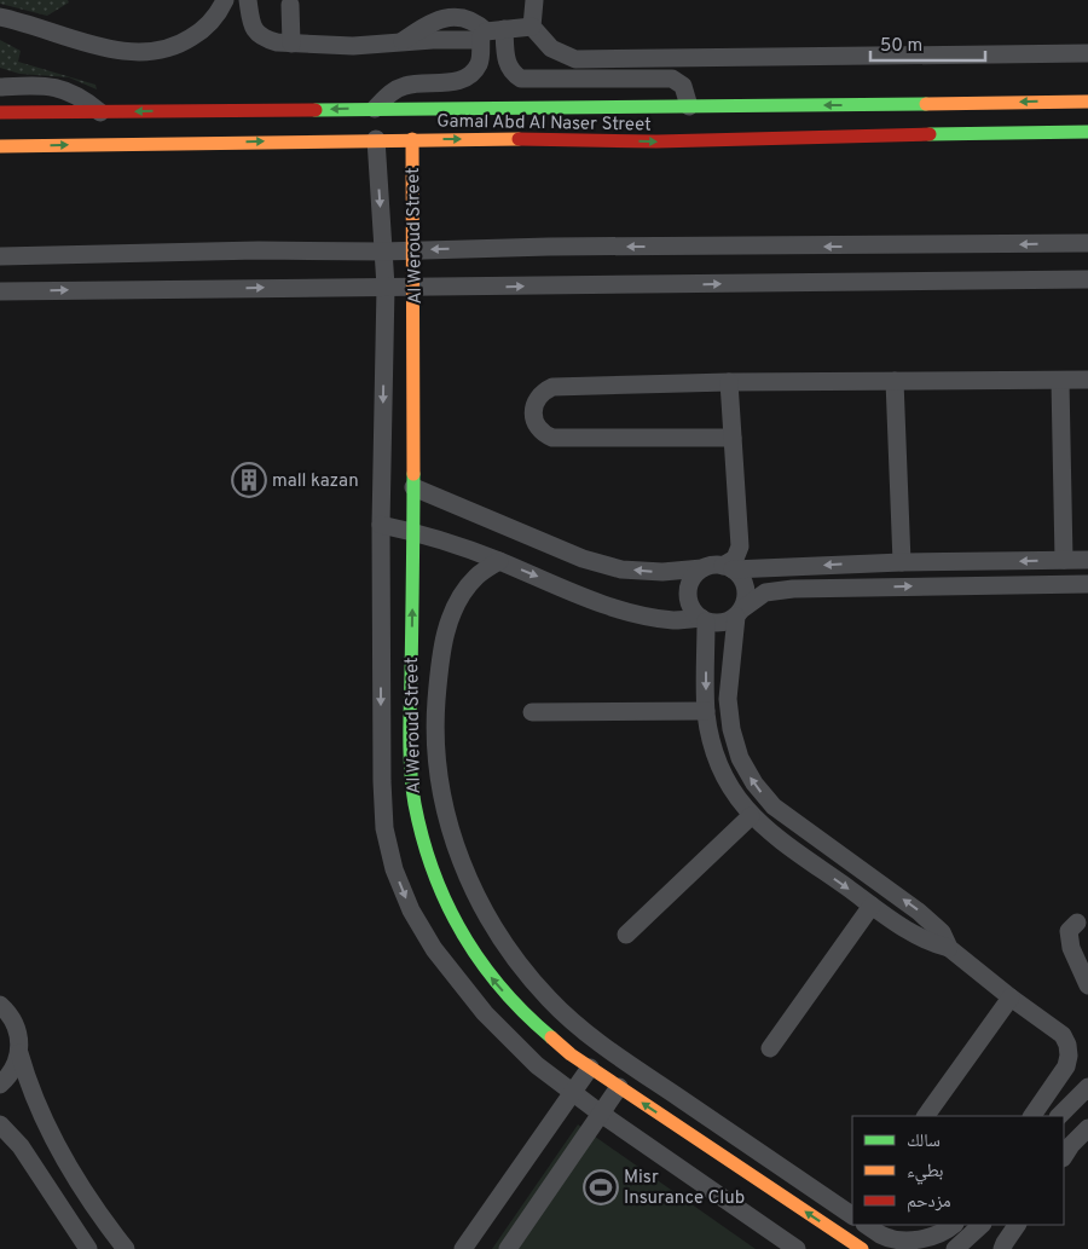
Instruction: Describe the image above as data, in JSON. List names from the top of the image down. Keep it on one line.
{"streets":{"main road":["Gamal Abd Al Naser Street","Al Weroud Street"]},"crossings":[["Gamal Abd Al Naser Street","Al Weroud Street"]],"places":{"building":["mall kazan"],"sports":["Misr Insurance Club"]},"legend":["سالك","بطيء","مزدحم"],"scale_bar":"50 m"}
